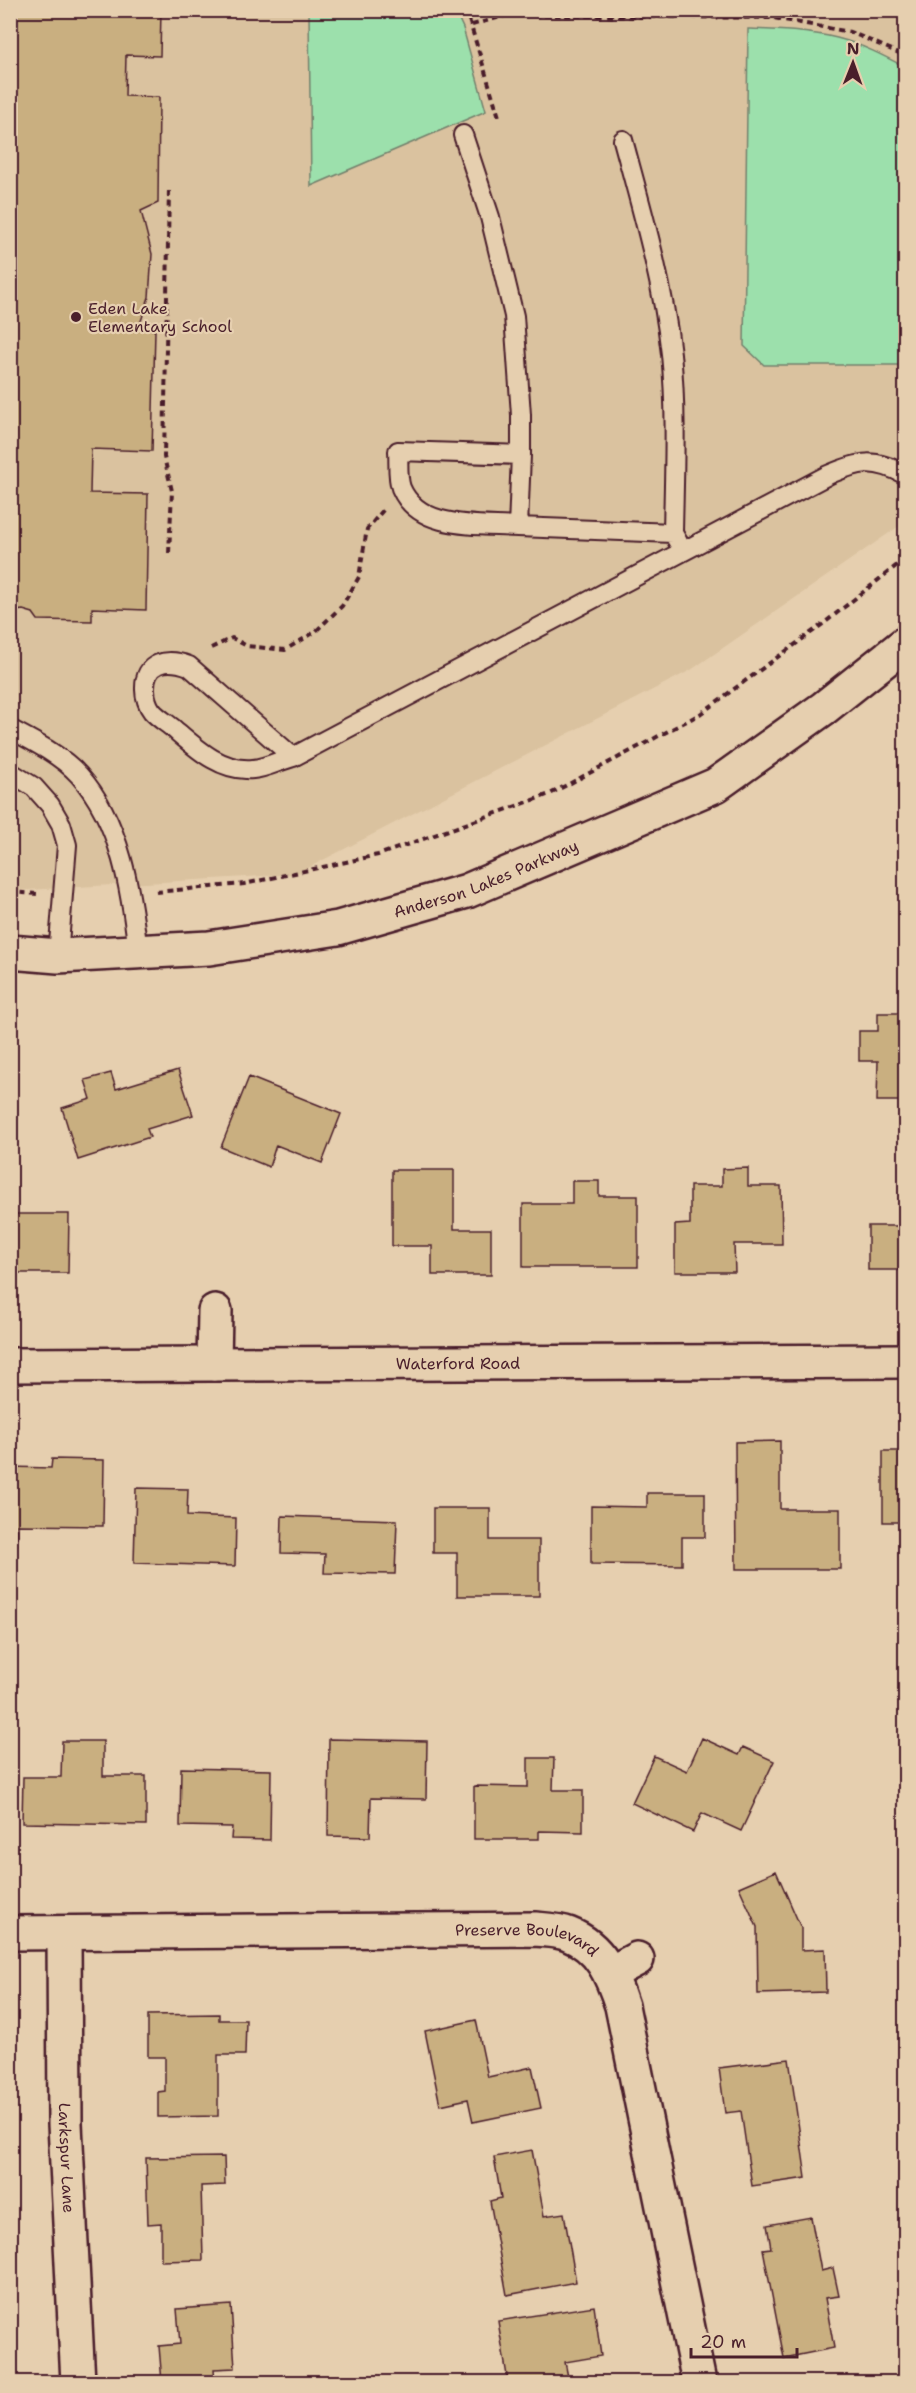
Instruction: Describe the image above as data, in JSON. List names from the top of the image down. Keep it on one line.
{"streets":{"street":["Anderson Lakes Parkway","Waterford Road","Preserve Boulevard","Larkspur Lane"]},"crossings":[["Preserve Boulevard","Larkspur Lane"]],"places":["Eden Lake Elementary School"],"scale_bar":"20 m","north":"top"}
